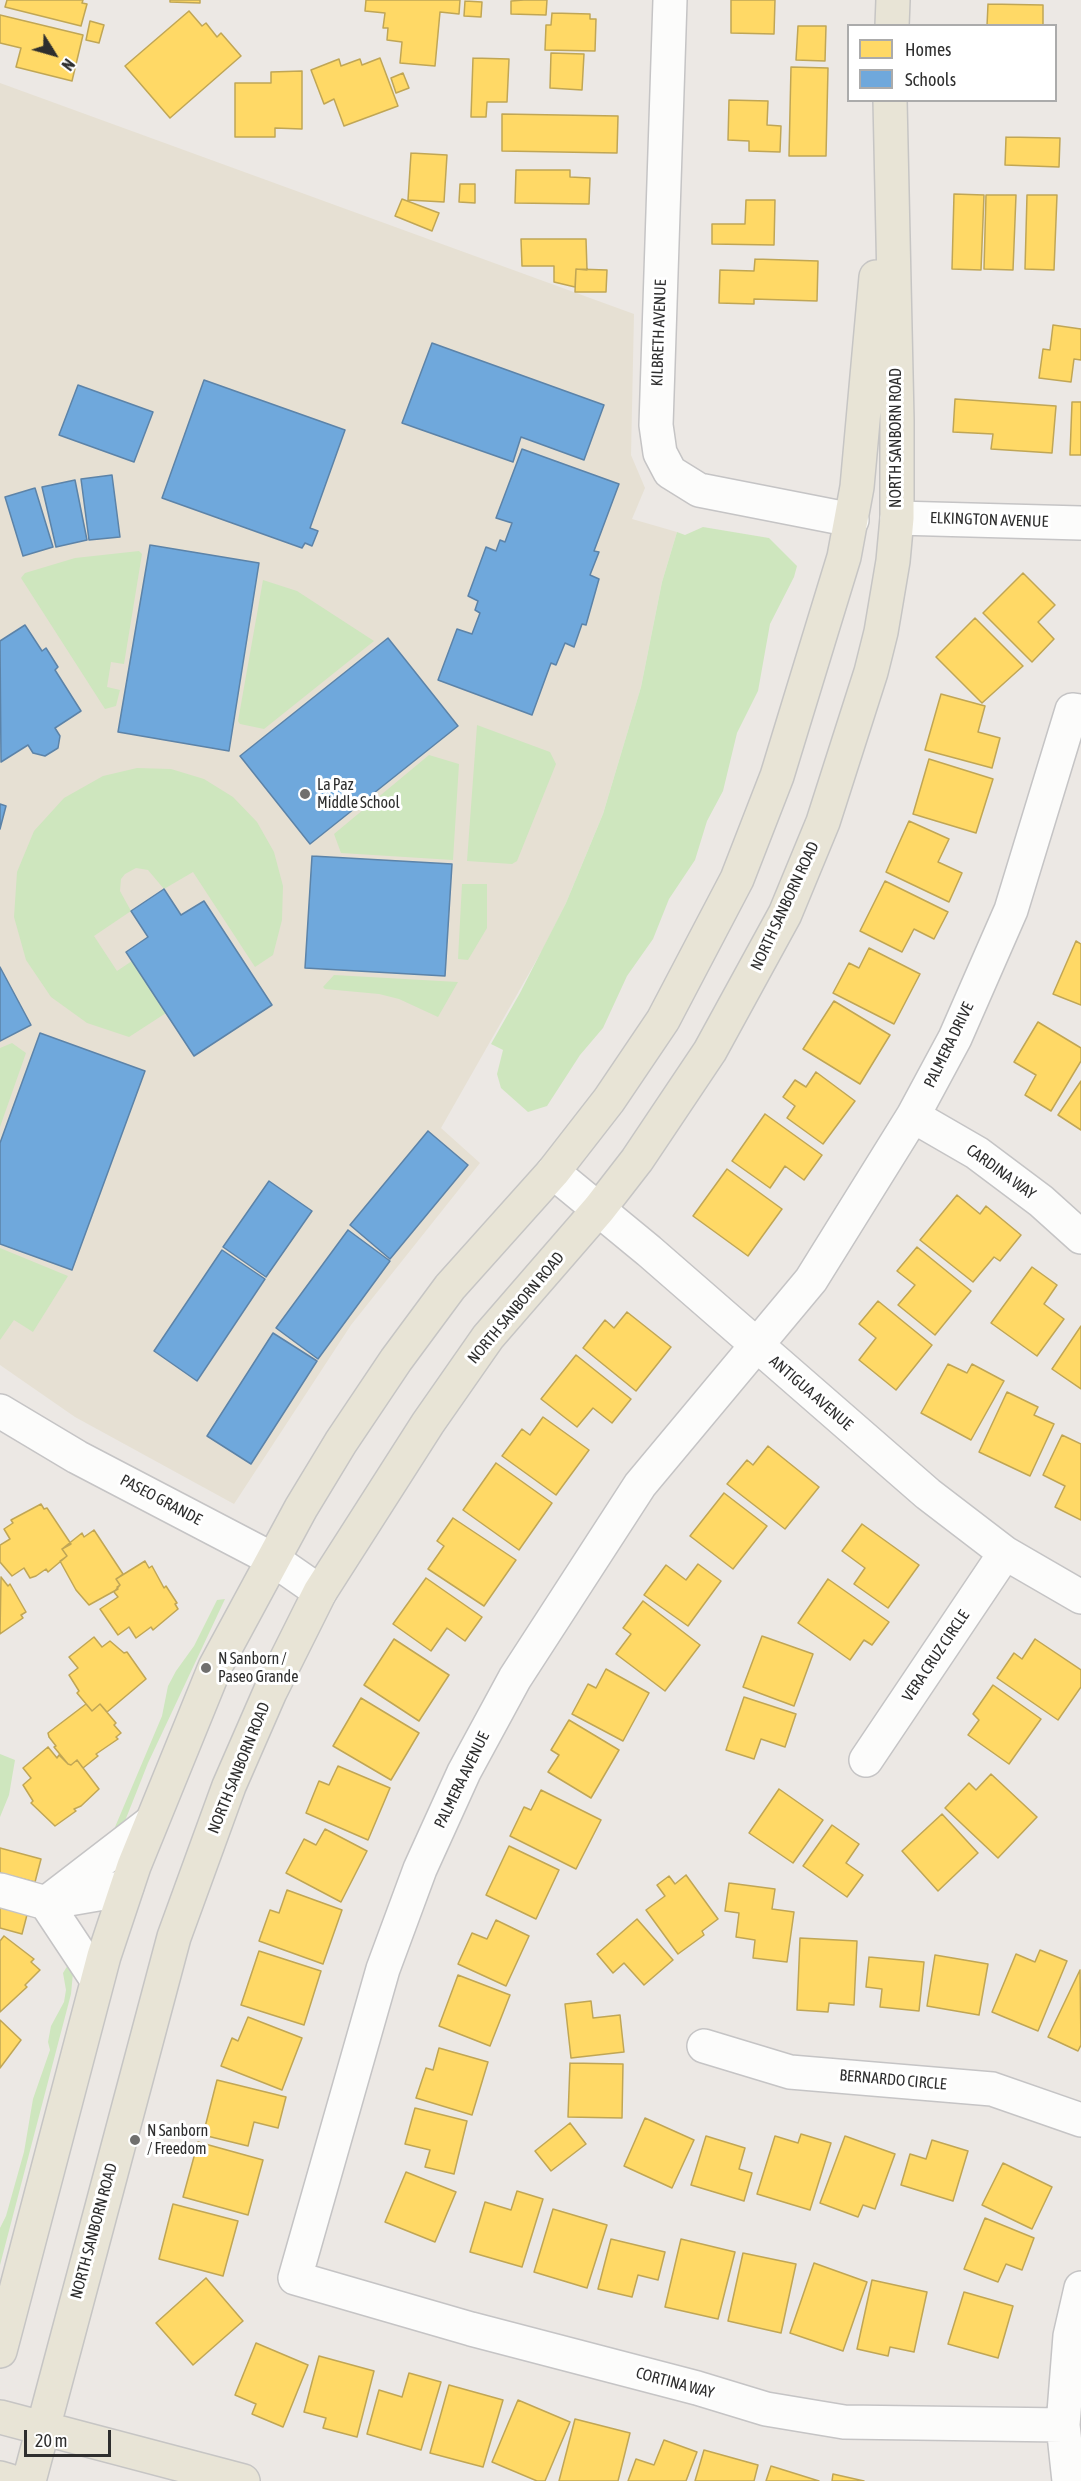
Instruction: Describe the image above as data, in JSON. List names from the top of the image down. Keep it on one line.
{"streets":{"main road":["NORTH SANBORN ROAD"],"street":["KILBRETH AVENUE","ELKINGTON AVENUE","PALMERA DRIVE","CARDINA WAY","ANTIGUA AVENUE","PASEO GRANDE","VERA CRUZ CIRCLE","PALMERA AVENUE","BERNARDO CIRCLE","CORTINA WAY"]},"crossings":[["KILBRETH AVENUE","NORTH SANBORN ROAD"],["NORTH SANBORN ROAD","ELKINGTON AVENUE"],["NORTH SANBORN ROAD","ANTIGUA AVENUE"],["NORTH SANBORN ROAD","PASEO GRANDE"],["PALMERA DRIVE","CARDINA WAY"],["PALMERA DRIVE","ANTIGUA AVENUE"],["PALMERA DRIVE","PALMERA AVENUE"],["ANTIGUA AVENUE","VERA CRUZ CIRCLE"],["ANTIGUA AVENUE","PALMERA AVENUE"],["PALMERA AVENUE","CORTINA WAY"]],"places":["La Paz Middle School","N Sanborn / Paseo Grande","N Sanborn / Freedom"],"legend":["Homes","Schools"],"scale_bar":"20 m","north":"bottom right"}
